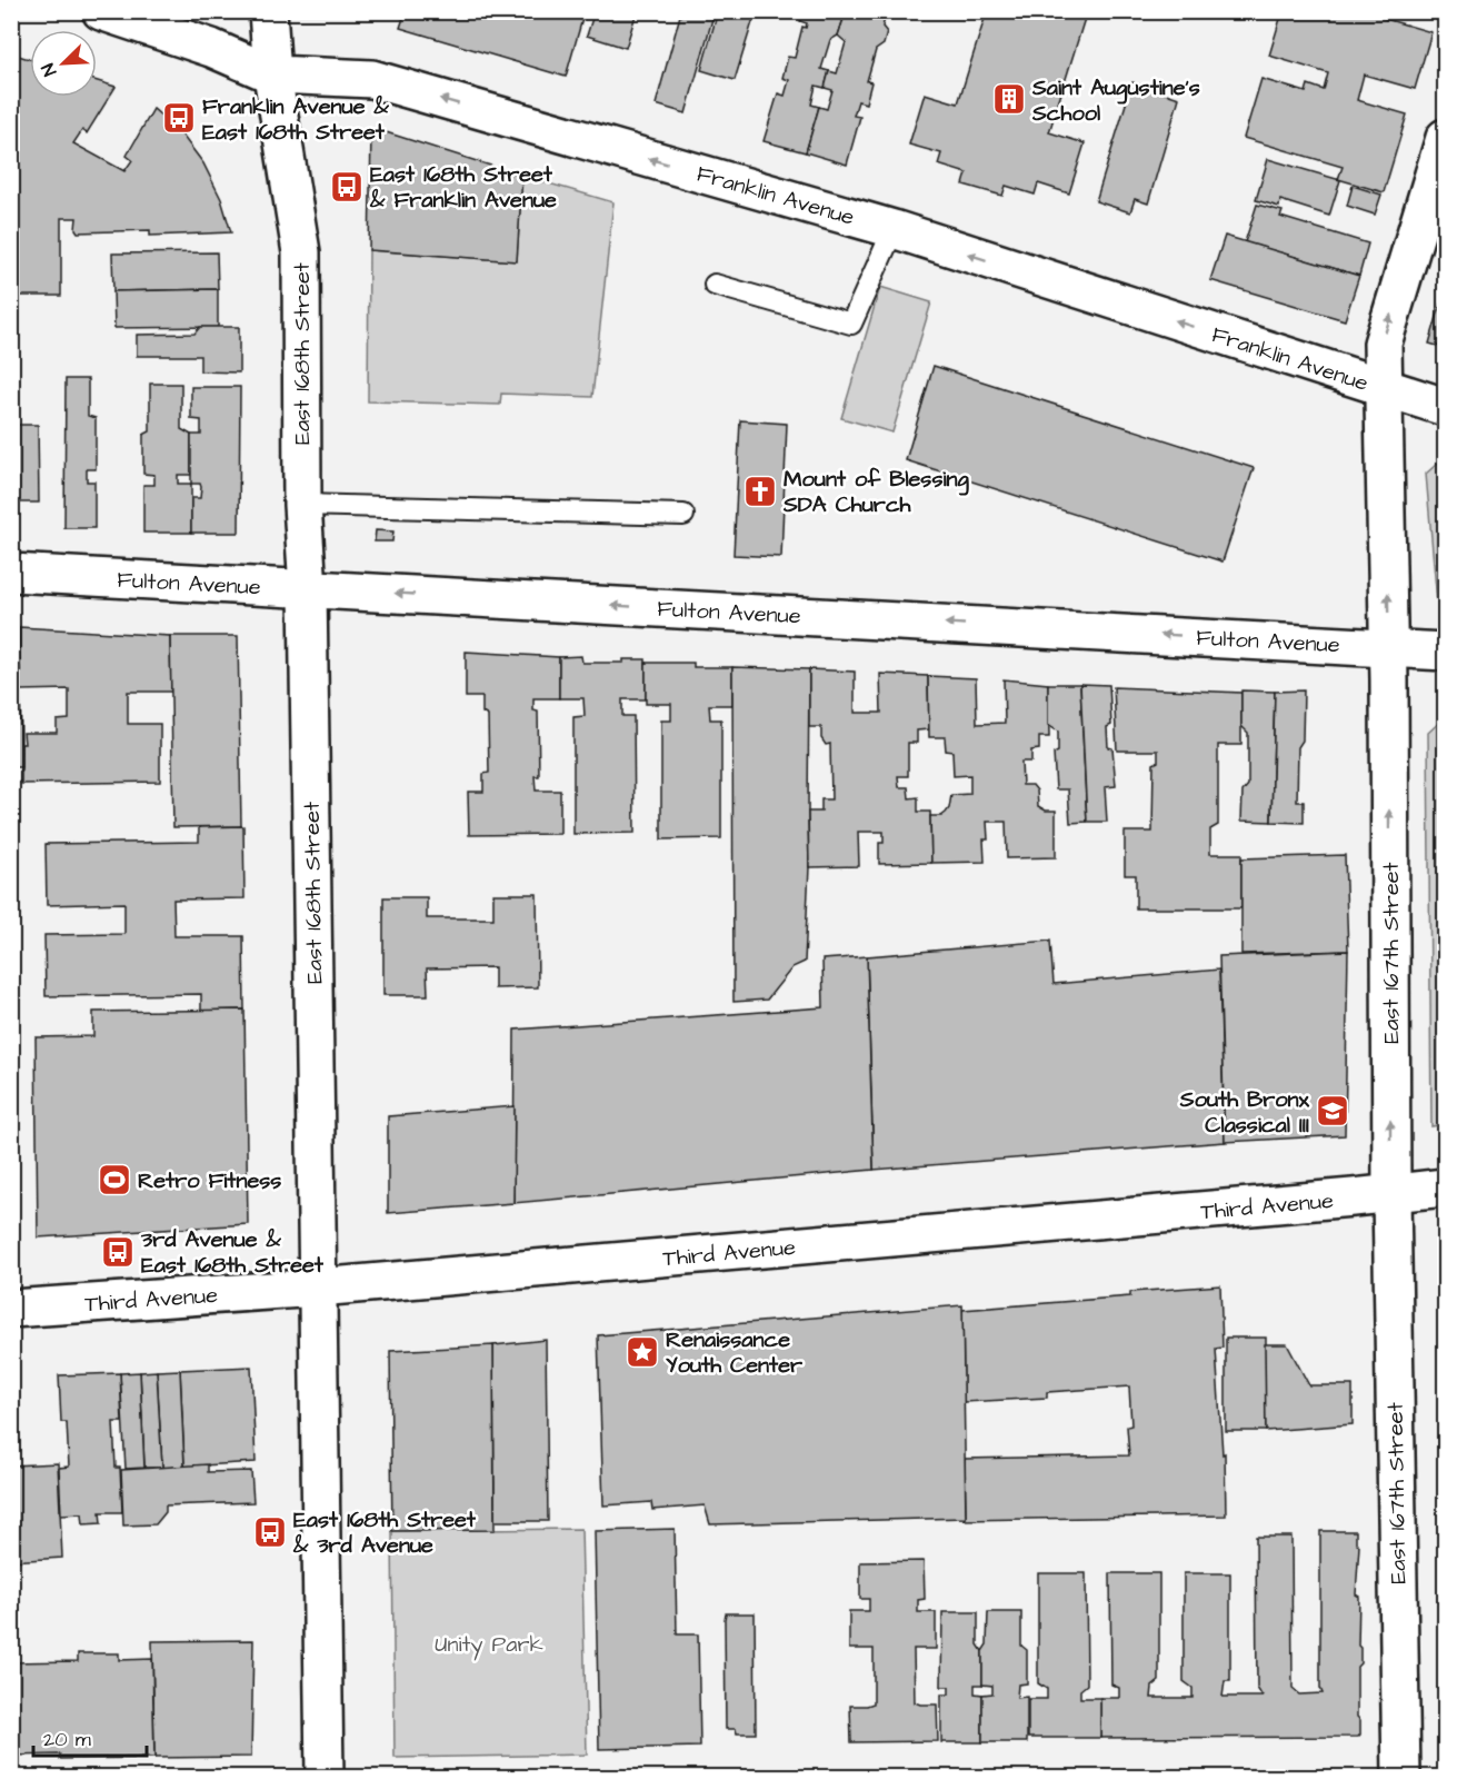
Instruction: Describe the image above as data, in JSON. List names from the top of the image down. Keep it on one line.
{"streets":{"street":["Franklin Avenue","East 168th Street","Fulton Avenue","East 167th Street","Third Avenue"]},"crossings":[["Franklin Avenue","East 168th Street"],["Franklin Avenue","East 167th Street"],["East 168th Street","Fulton Avenue"],["East 168th Street","Third Avenue"],["Fulton Avenue","East 167th Street"],["East 167th Street","Third Avenue"]],"one_way":["Franklin Avenue","Fulton Avenue","East 167th Street"],"parks":["Unity Park"],"places":{"building":["Saint Augustine's School"],"bus stop":["Franklin Avenue & East 168th Street","East 168th Street & Franklin Avenue","3rd Avenue & East 168th Street","East 168th Street & 3rd Avenue"],"church":["Mount of Blessing SDA Church"],"school or university":["South Bronx Classical III"],"sports":["Retro Fitness"],"place":["Renaissance Youth Center"]},"scale_bar":"20 m","north":"bottom left"}
